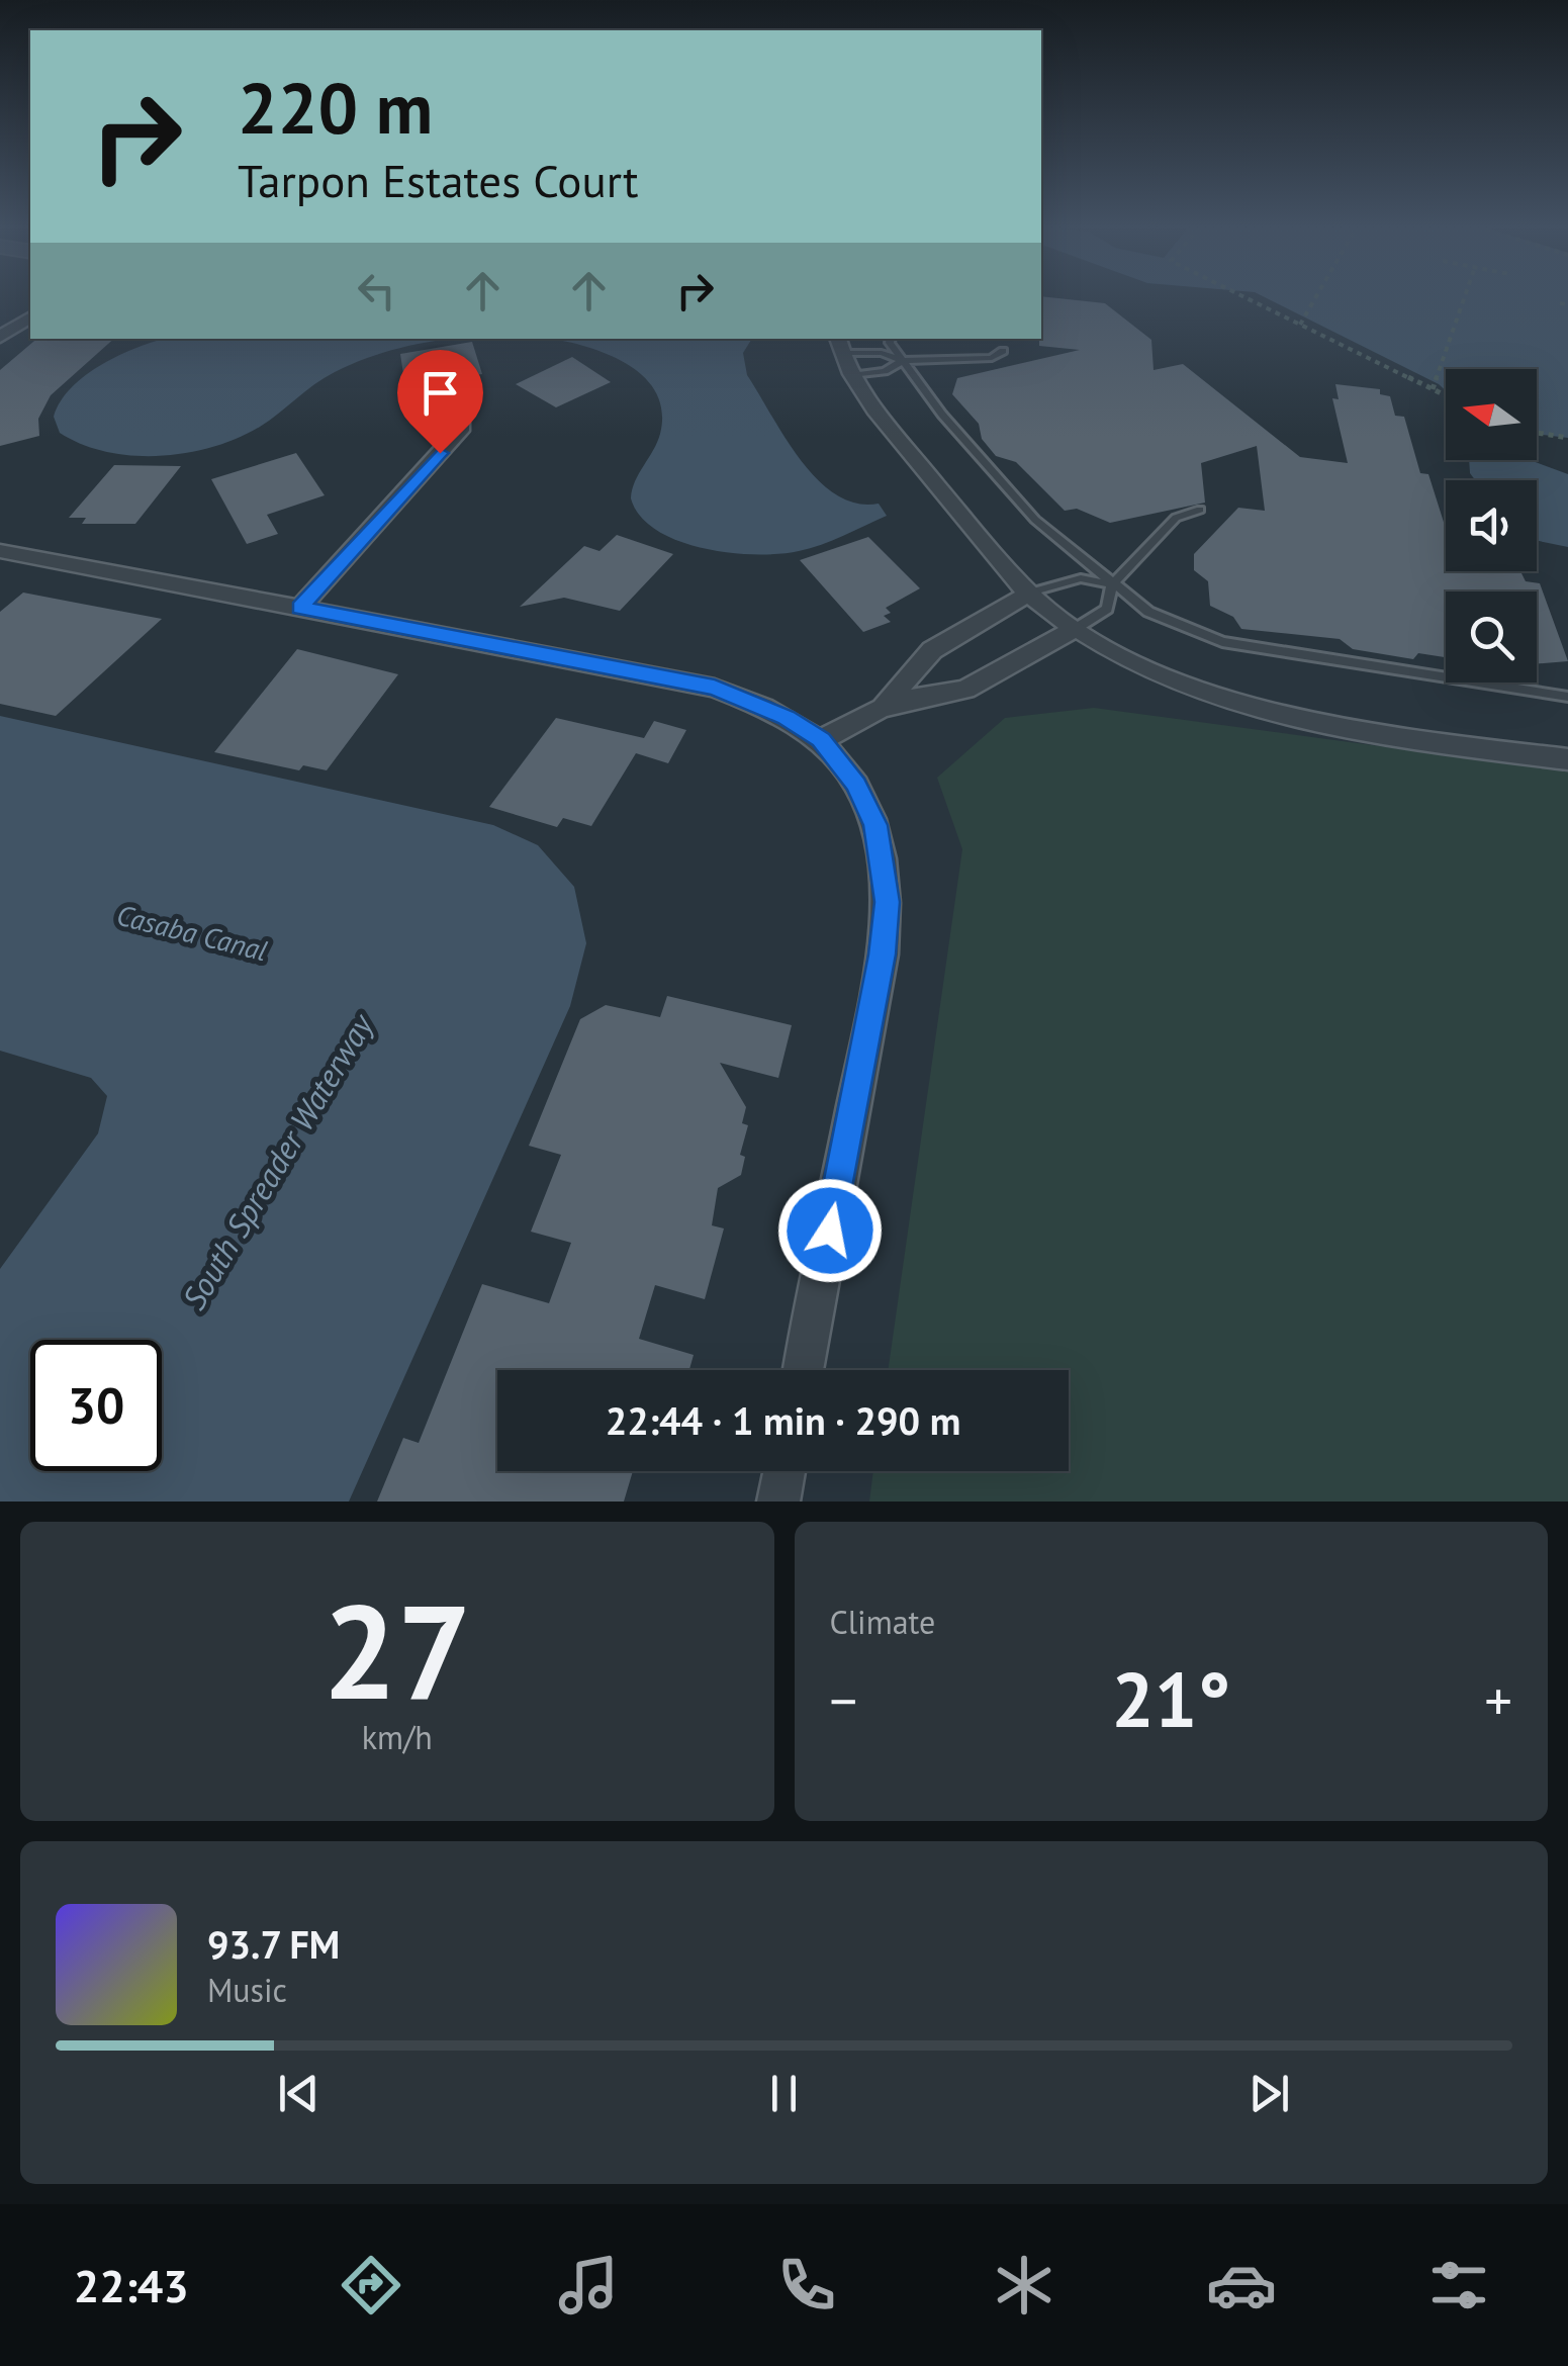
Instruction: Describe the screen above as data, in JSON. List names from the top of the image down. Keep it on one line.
{"water":["Casaba Canal","South Spreader Waterway"],"north":"left","page":{"turn":["220 m","Tarpon Estates Court"],"limit":"30","trip":"22:44 · 1 min · 290 m","tile":[["27","km/h"],"Climate"],"heat":["−","21°","+"],"song":["93.7 FM","Music"],"tabs":"22:43"}}
